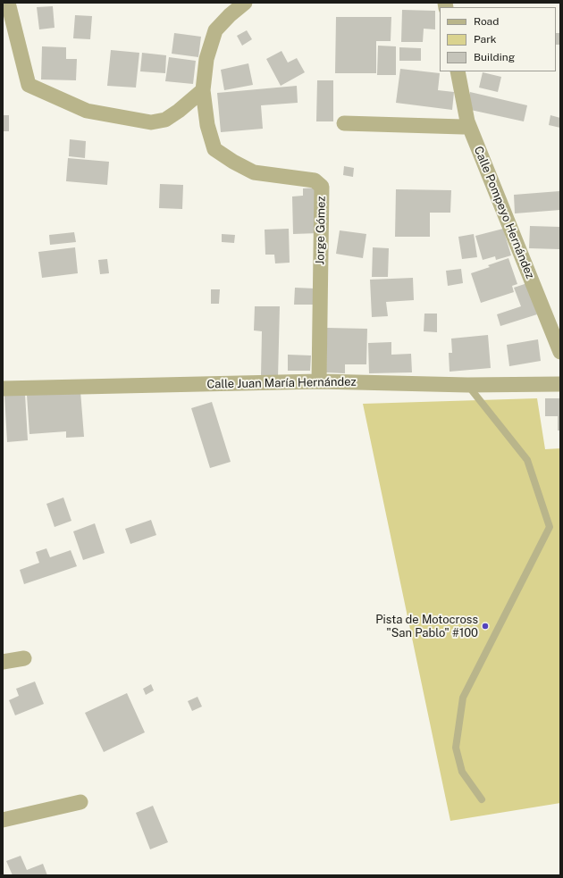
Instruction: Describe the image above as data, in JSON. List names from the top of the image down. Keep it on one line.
{"streets":{"street":["Calle Pompeyo Hernández","Jorge Gómez","Calle Juan María Hernández"]},"crossings":[["Jorge Gómez","Calle Juan María Hernández"]],"places":["Pista de Motocross \"San Pablo\" #100"],"legend":["Road","Park","Building"]}
